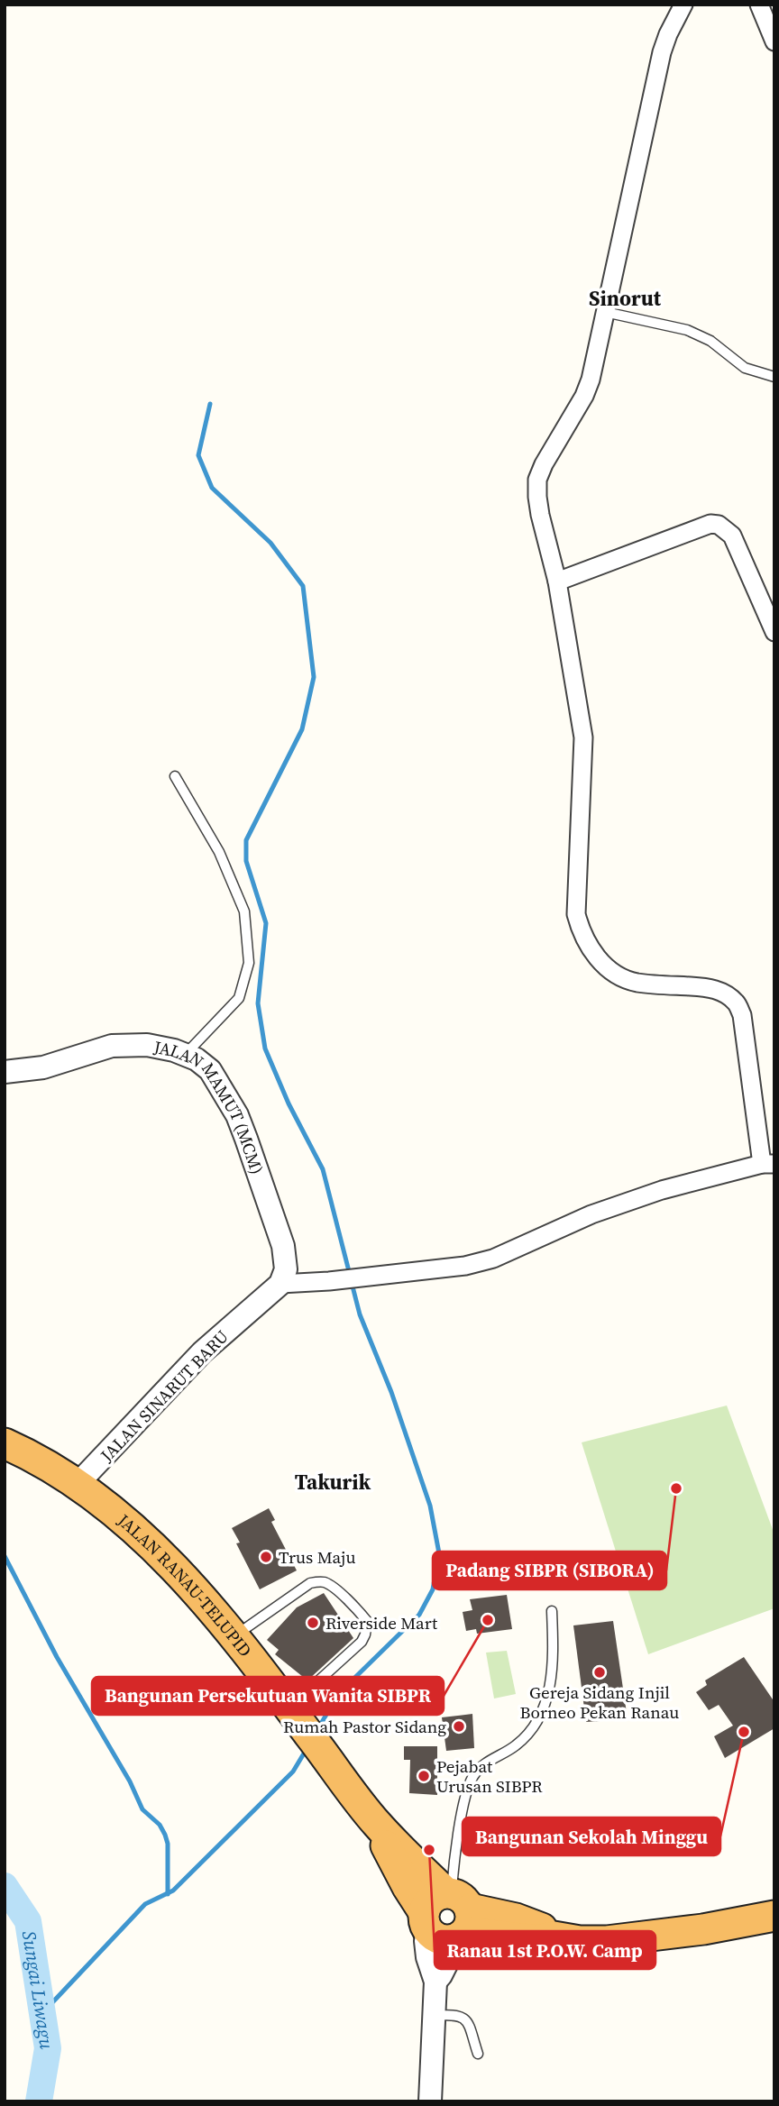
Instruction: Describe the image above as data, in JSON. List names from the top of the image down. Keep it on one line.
{"streets":{"highway":["JALAN RANAU-TELUPID"],"street":["JALAN MAMUT (MCM)","JALAN SINARUT BARU"]},"crossings":[["JALAN MAMUT (MCM)","JALAN SINARUT BARU"],["JALAN SINARUT BARU","JALAN RANAU-TELUPID"]],"districts":["Sinorut","Takurik"],"water":["Sungai Liwagu"],"places":["Padang SIBPR (SIBORA)","Trus Maju","Bangunan Persekutuan Wanita SIBPR","Riverside Mart","Gereja Sidang Injil Borneo Pekan Ranau","Rumah Pastor Sidang","Bangunan Sekolah Minggu","Pejabat Urusan SIBPR","Ranau 1st P.O.W. Camp"]}
